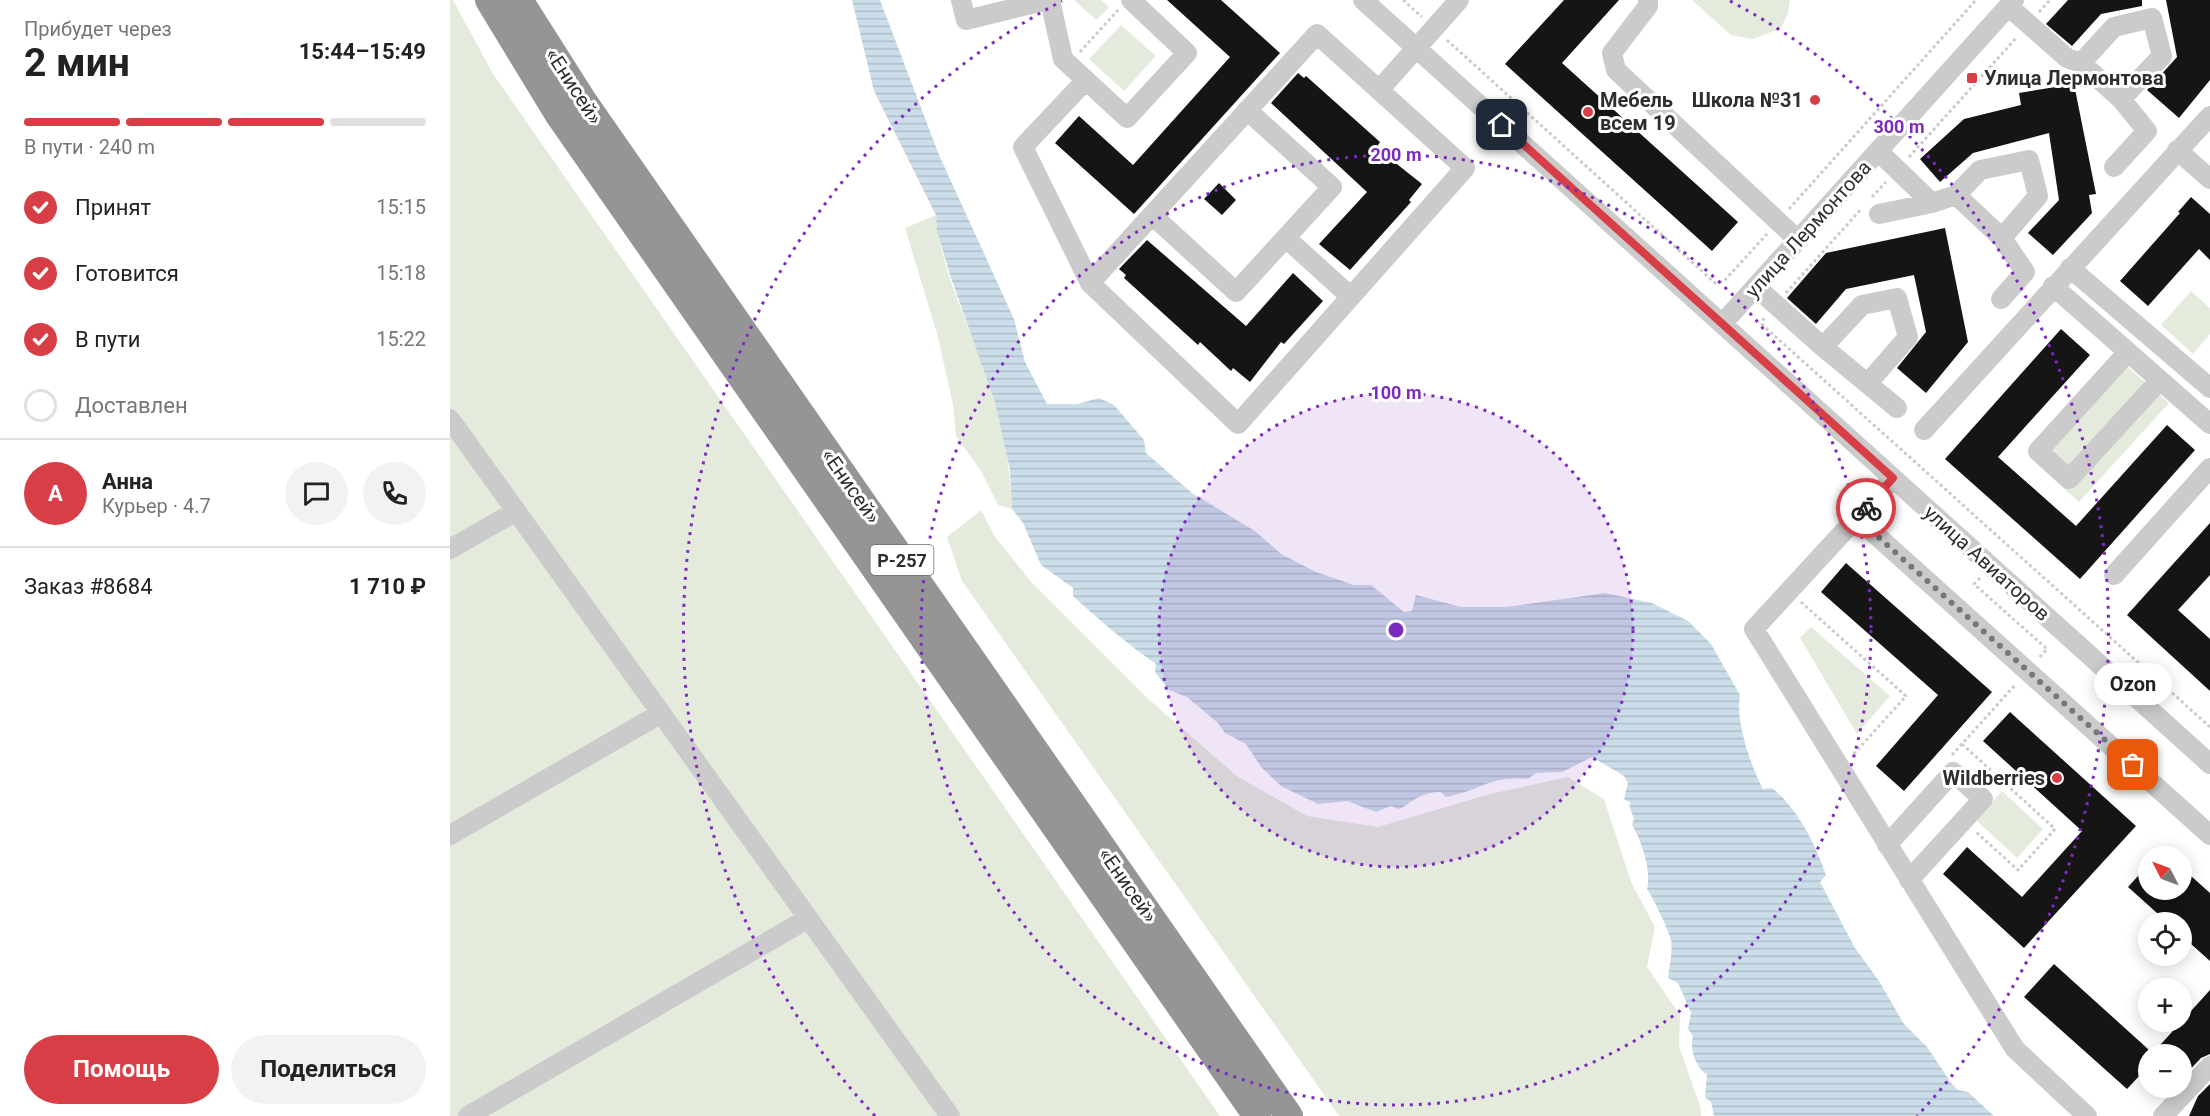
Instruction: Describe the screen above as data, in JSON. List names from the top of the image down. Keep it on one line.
{"streets":{"highway":["«Енисей»","Р-257"],"street":["улица Лермонтова","улица Авиаторов"]},"crossings":[["улица Лермонтова","улица Авиаторов"]],"places":{"transit":["Улица Лермонтова"],"other":["Школа №31","Мебель всем 19","Ozon","Wildberries"]},"north":"top left","page":{"heading":["2 мин","Прибудет через","15:44–15:49"],"panel":["Анна","Курьер · 4.7","Заказ #8684","1 710 ₽"],"bar":"В пути · 240 m","list":[["Принят","15:15"],["Готовится","15:18"],["В пути","15:22"],"Доставлен"],"round":"А","bubble":"Ozon","map_buttons":["+","−"],"buttons":["Помощь","Поделиться"]},"rings":["300 m","200 m","100 m"]}
